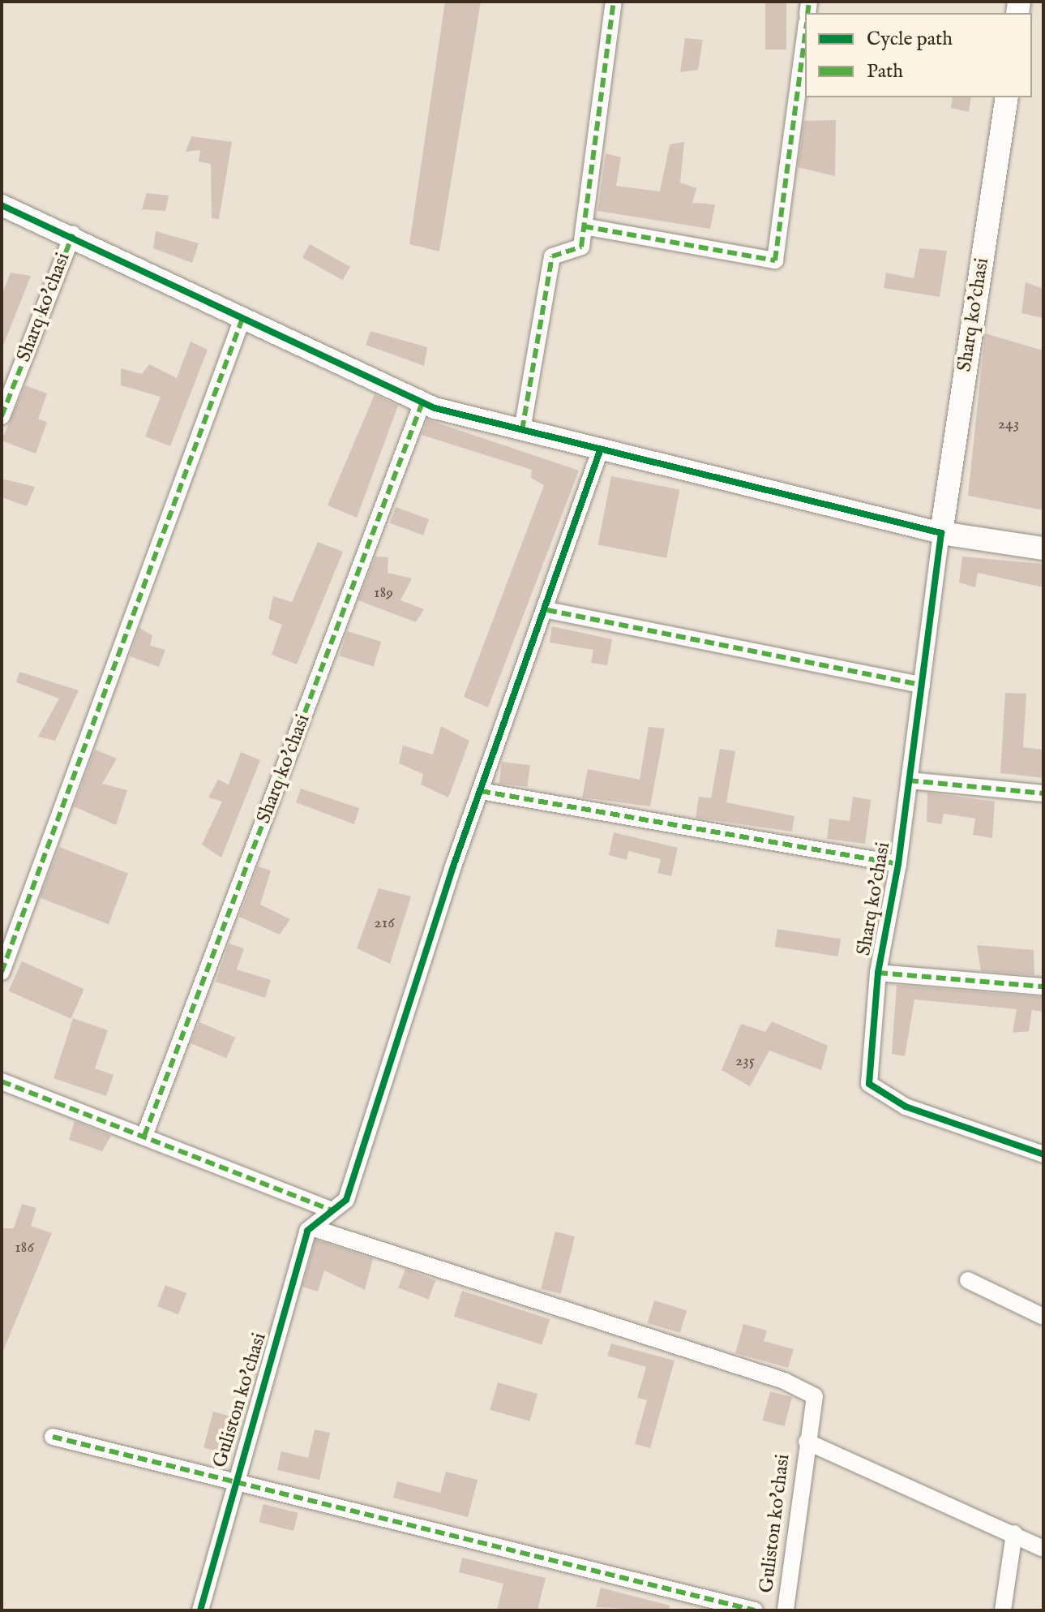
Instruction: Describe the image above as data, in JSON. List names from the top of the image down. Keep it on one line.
{"streets":{"main road":["Sharq ko'chasi"],"street":["Guliston ko'chasi"]},"house_numbers":["243","189","216","235","186"],"legend":["Cycle path","Path"]}
